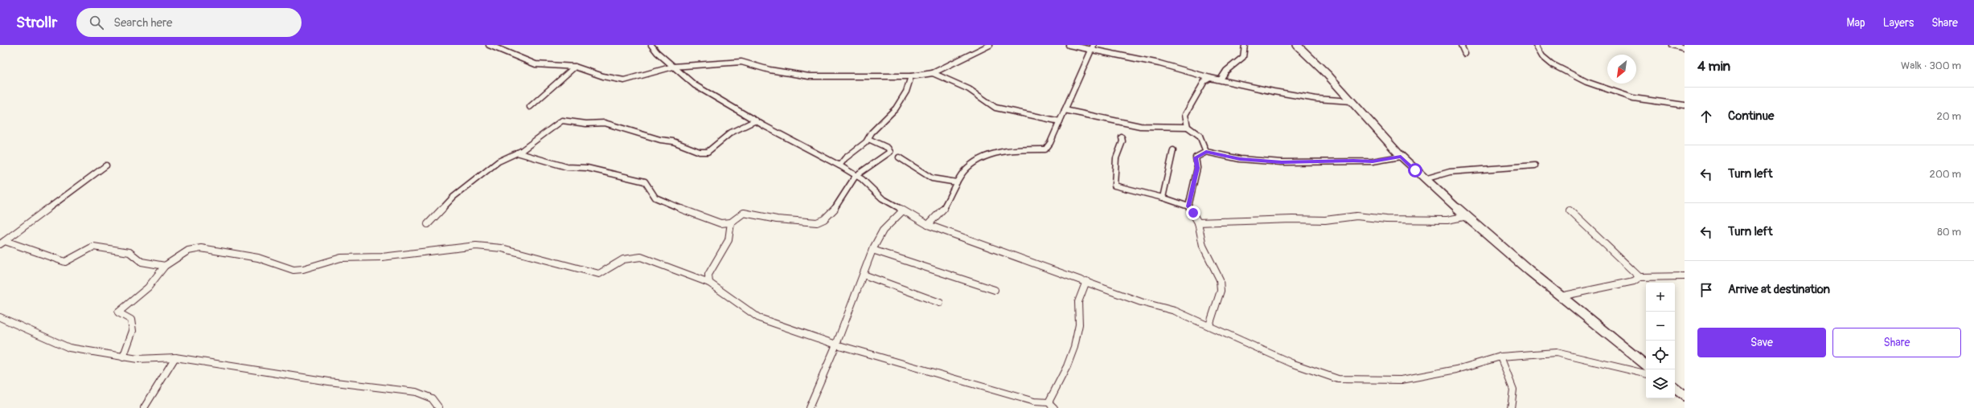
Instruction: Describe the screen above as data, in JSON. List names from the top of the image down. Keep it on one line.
{"north":"bottom left","page":{"header":"Strollr","search":"Search here","nav":["Map","Layers","Share"],"heading":["4 min","Walk · 300 m"],"list":[["Continue","20 m"],["Turn left","200 m"],["Turn left","80 m"],"Arrive at destination"],"map_buttons":["+","−"],"buttons":["Save","Share"]}}
